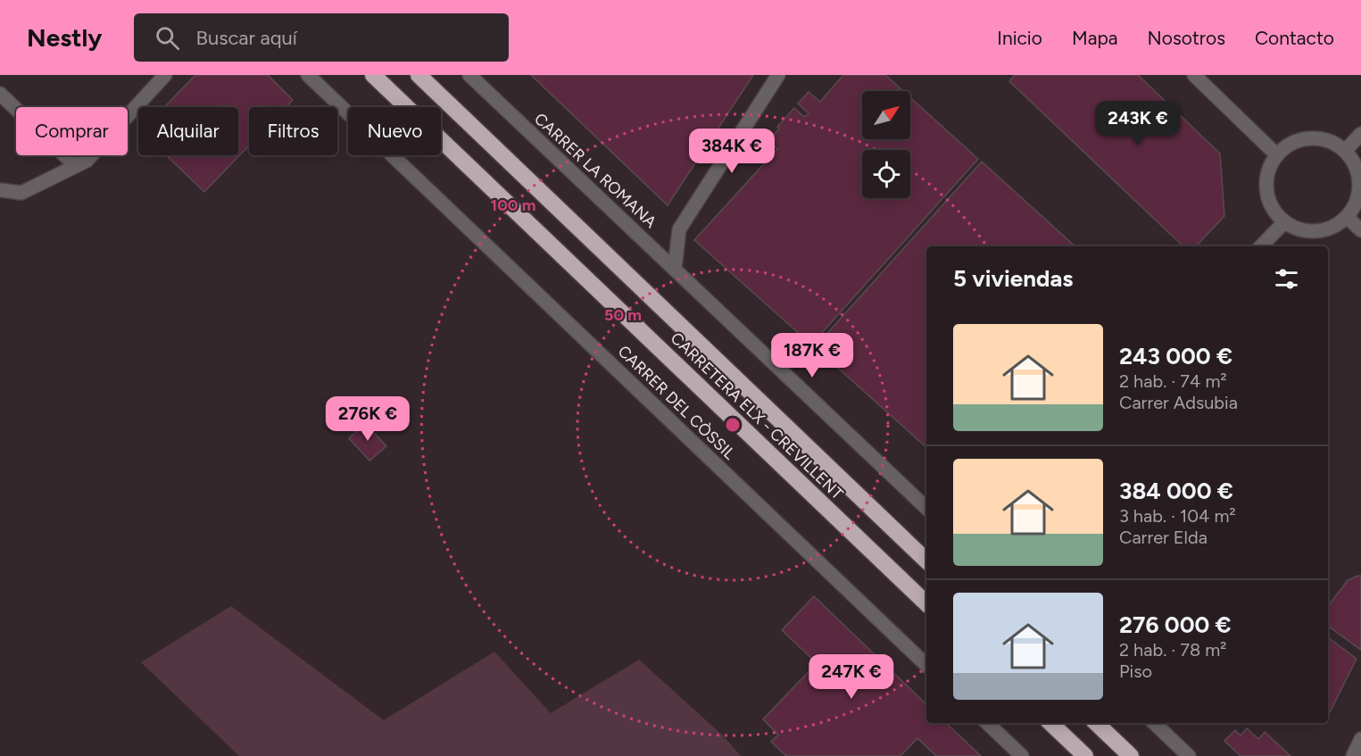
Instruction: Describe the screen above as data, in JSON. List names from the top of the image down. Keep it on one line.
{"streets":{"highway":["CARRETERA ELX - CREVILLENT"],"street":["CARRER LA ROMANA","CARRER DEL CÒSSIL"]},"north":"top right","page":{"header":"Nestly","search":"Buscar aquí","nav":["Inicio","Mapa","Nosotros","Contacto"],"price":["243K €","384K €","187K €","276K €","247K €"],"chip":["Comprar","Alquilar","Filtros","Nuevo"],"heading":"5 viviendas","list":[{"name":"243 000 €","note":"2 hab. · 74 m² · Carrer Adsubia"},{"name":"384 000 €","note":"3 hab. · 104 m² · Carrer Elda"},{"name":"276 000 €","note":"2 hab. · 78 m² · Piso"}]},"rings":["100 m","50 m"]}
